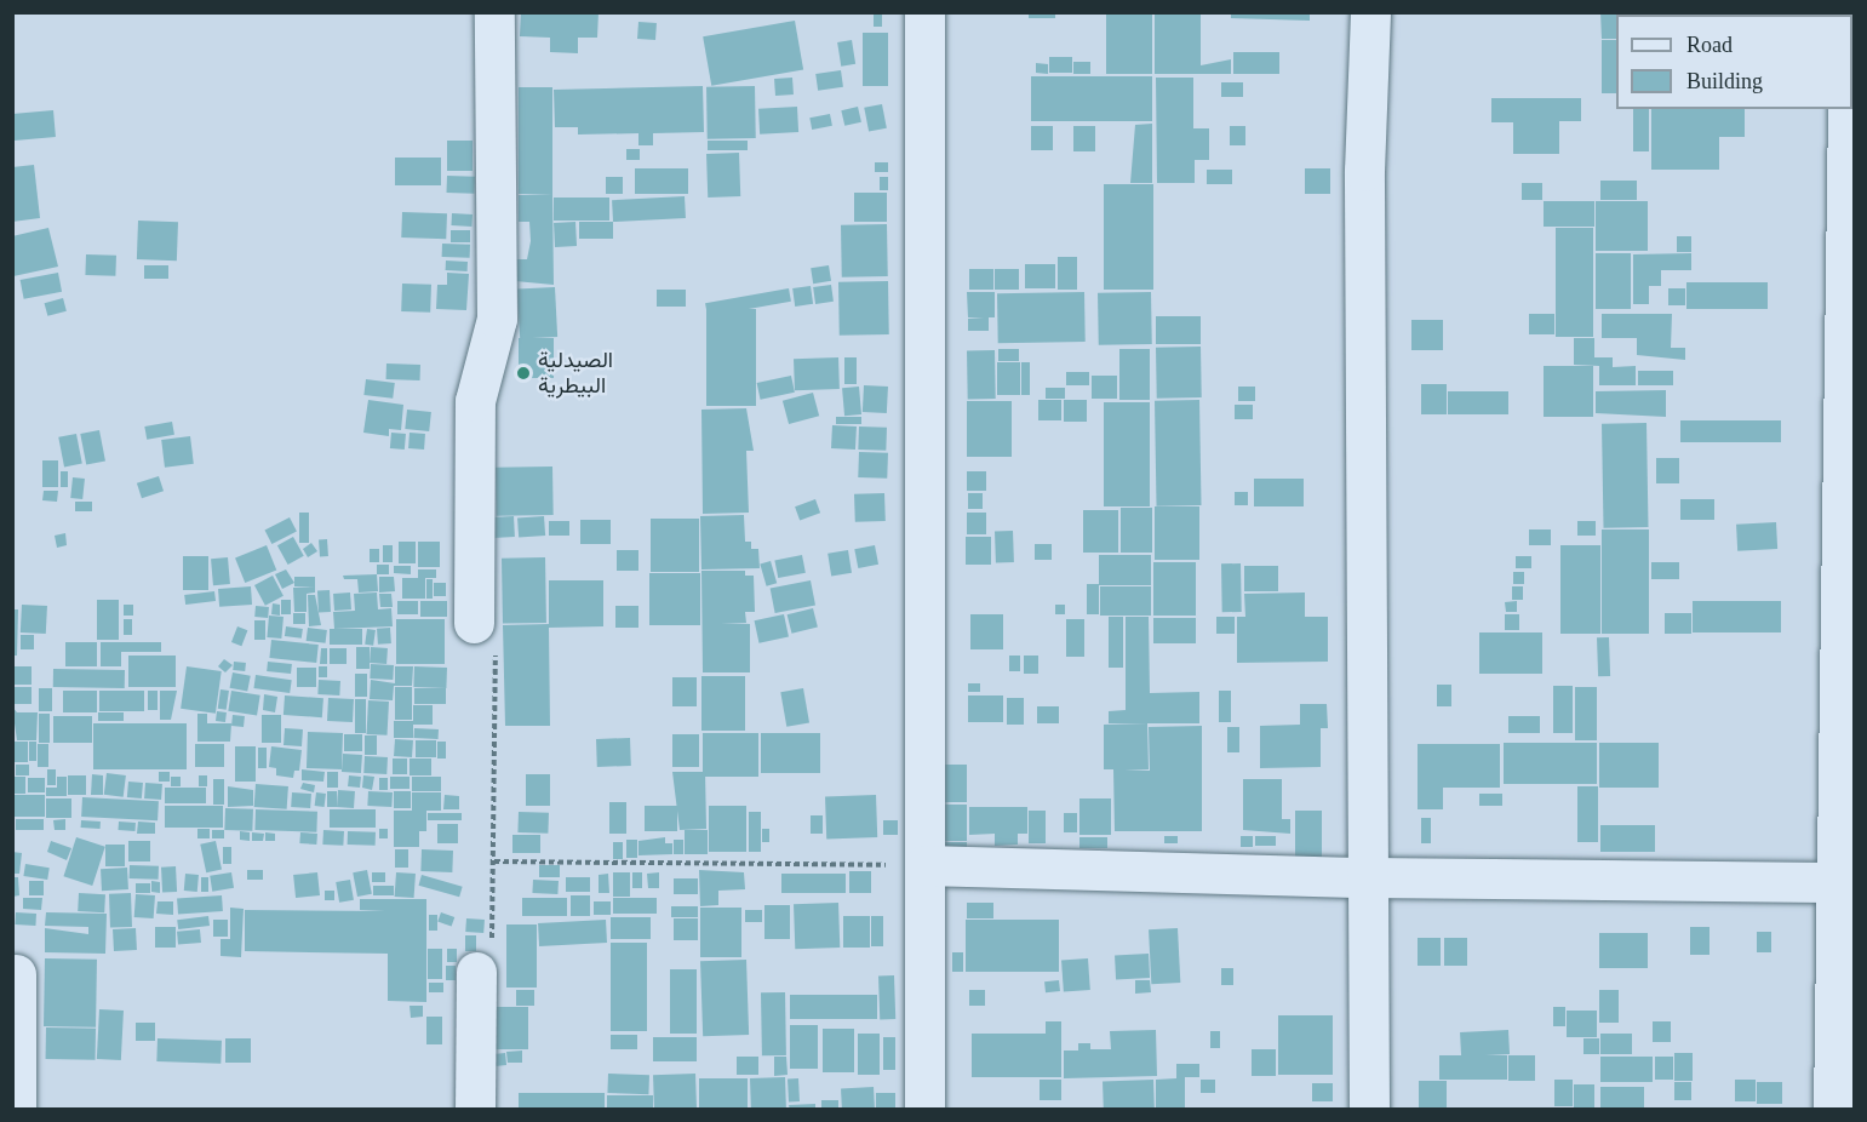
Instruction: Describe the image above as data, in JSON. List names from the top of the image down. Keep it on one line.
{"places":["الصيدلية البيطرية"],"legend":["Road","Building"]}
